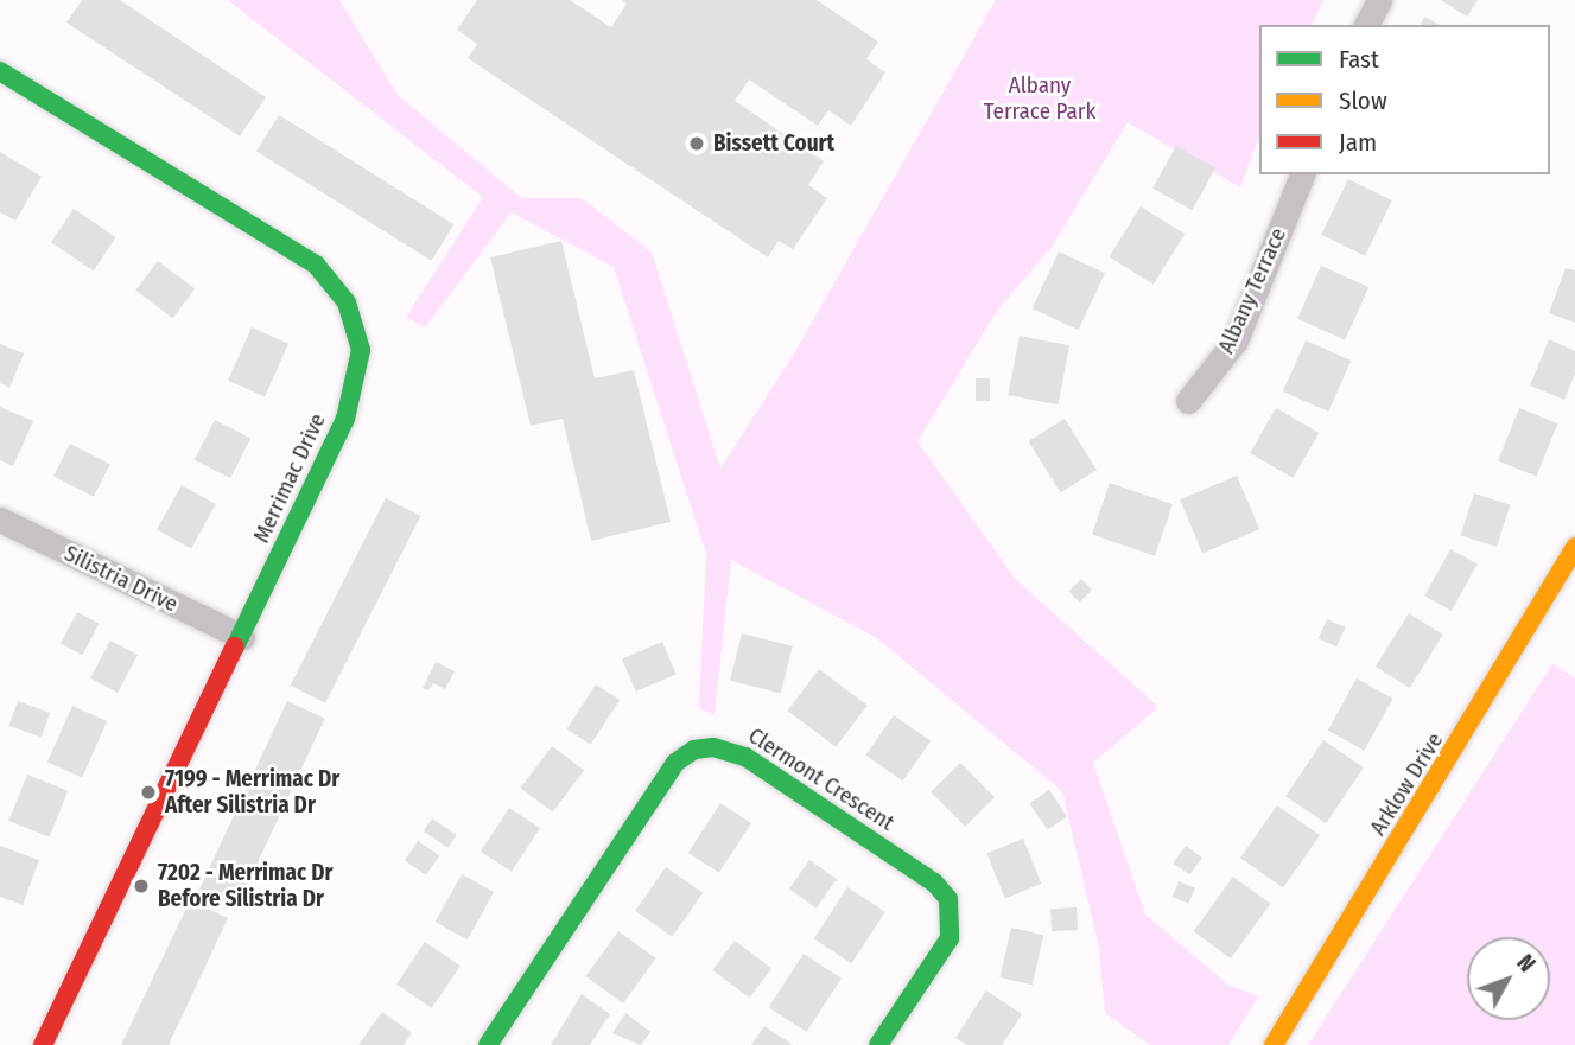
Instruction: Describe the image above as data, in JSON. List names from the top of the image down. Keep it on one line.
{"streets":{"street":["Albany Terrace","Merrimac Drive","Silistria Drive","Clermont Crescent","Arklow Drive"]},"crossings":[["Merrimac Drive","Silistria Drive"]],"parks":["Albany Terrace Park"],"places":["Bissett Court","7199 - Merrimac Dr After Silistria Dr","7202 - Merrimac Dr Before Silistria Dr"],"legend":["Fast","Slow","Jam"],"north":"top right"}
